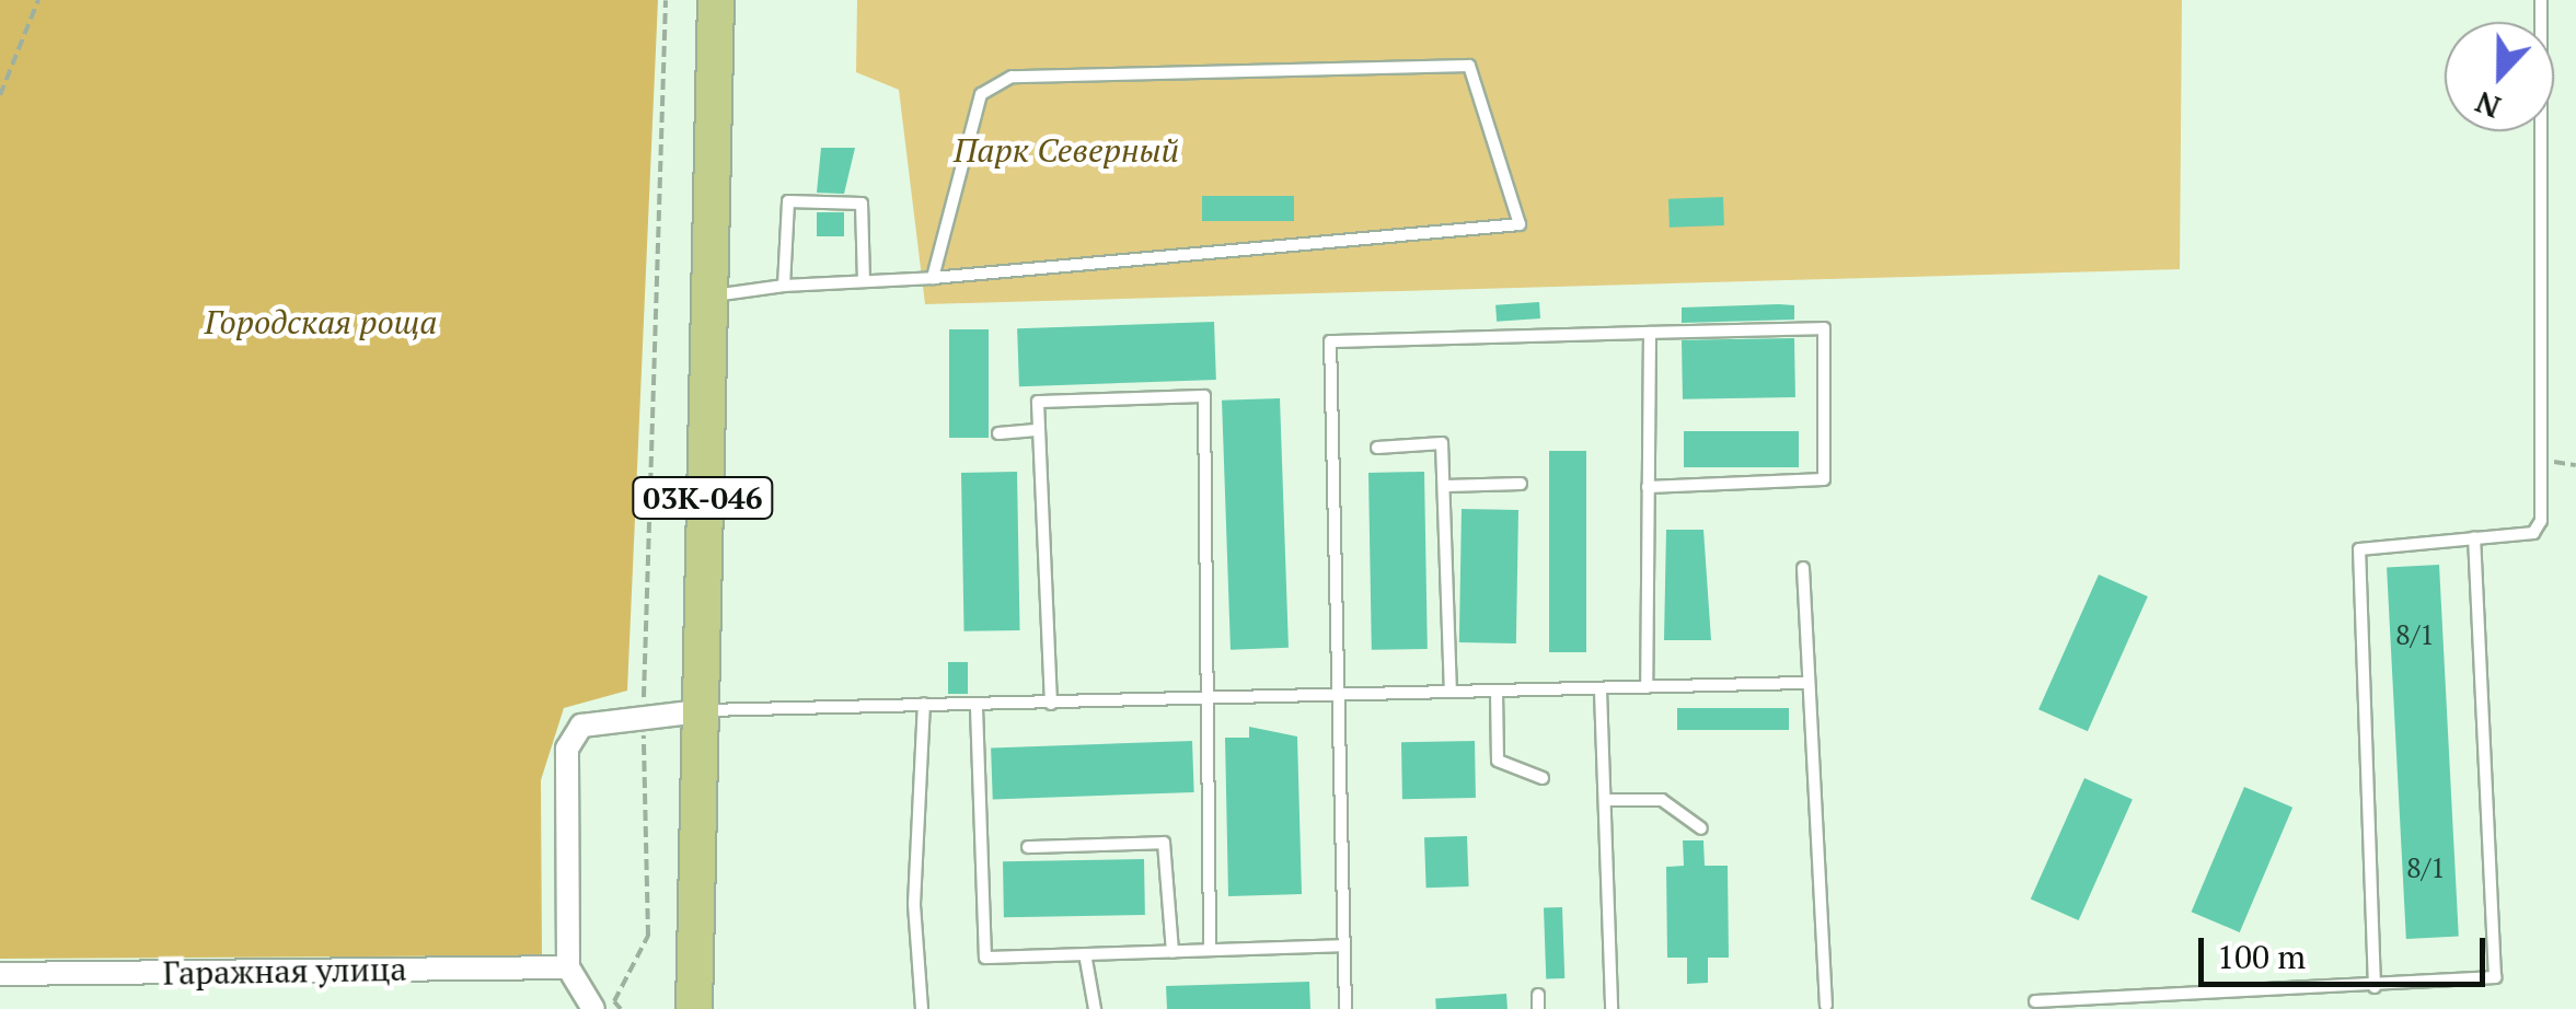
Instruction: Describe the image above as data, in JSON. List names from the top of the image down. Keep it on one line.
{"streets":{"main road":["03К-046"],"street":["Гаражная улица"]},"parks":["Парк Северный","Городская роща"],"house_numbers":["8/1","8/1"],"scale_bar":"100 m","north":"bottom"}
